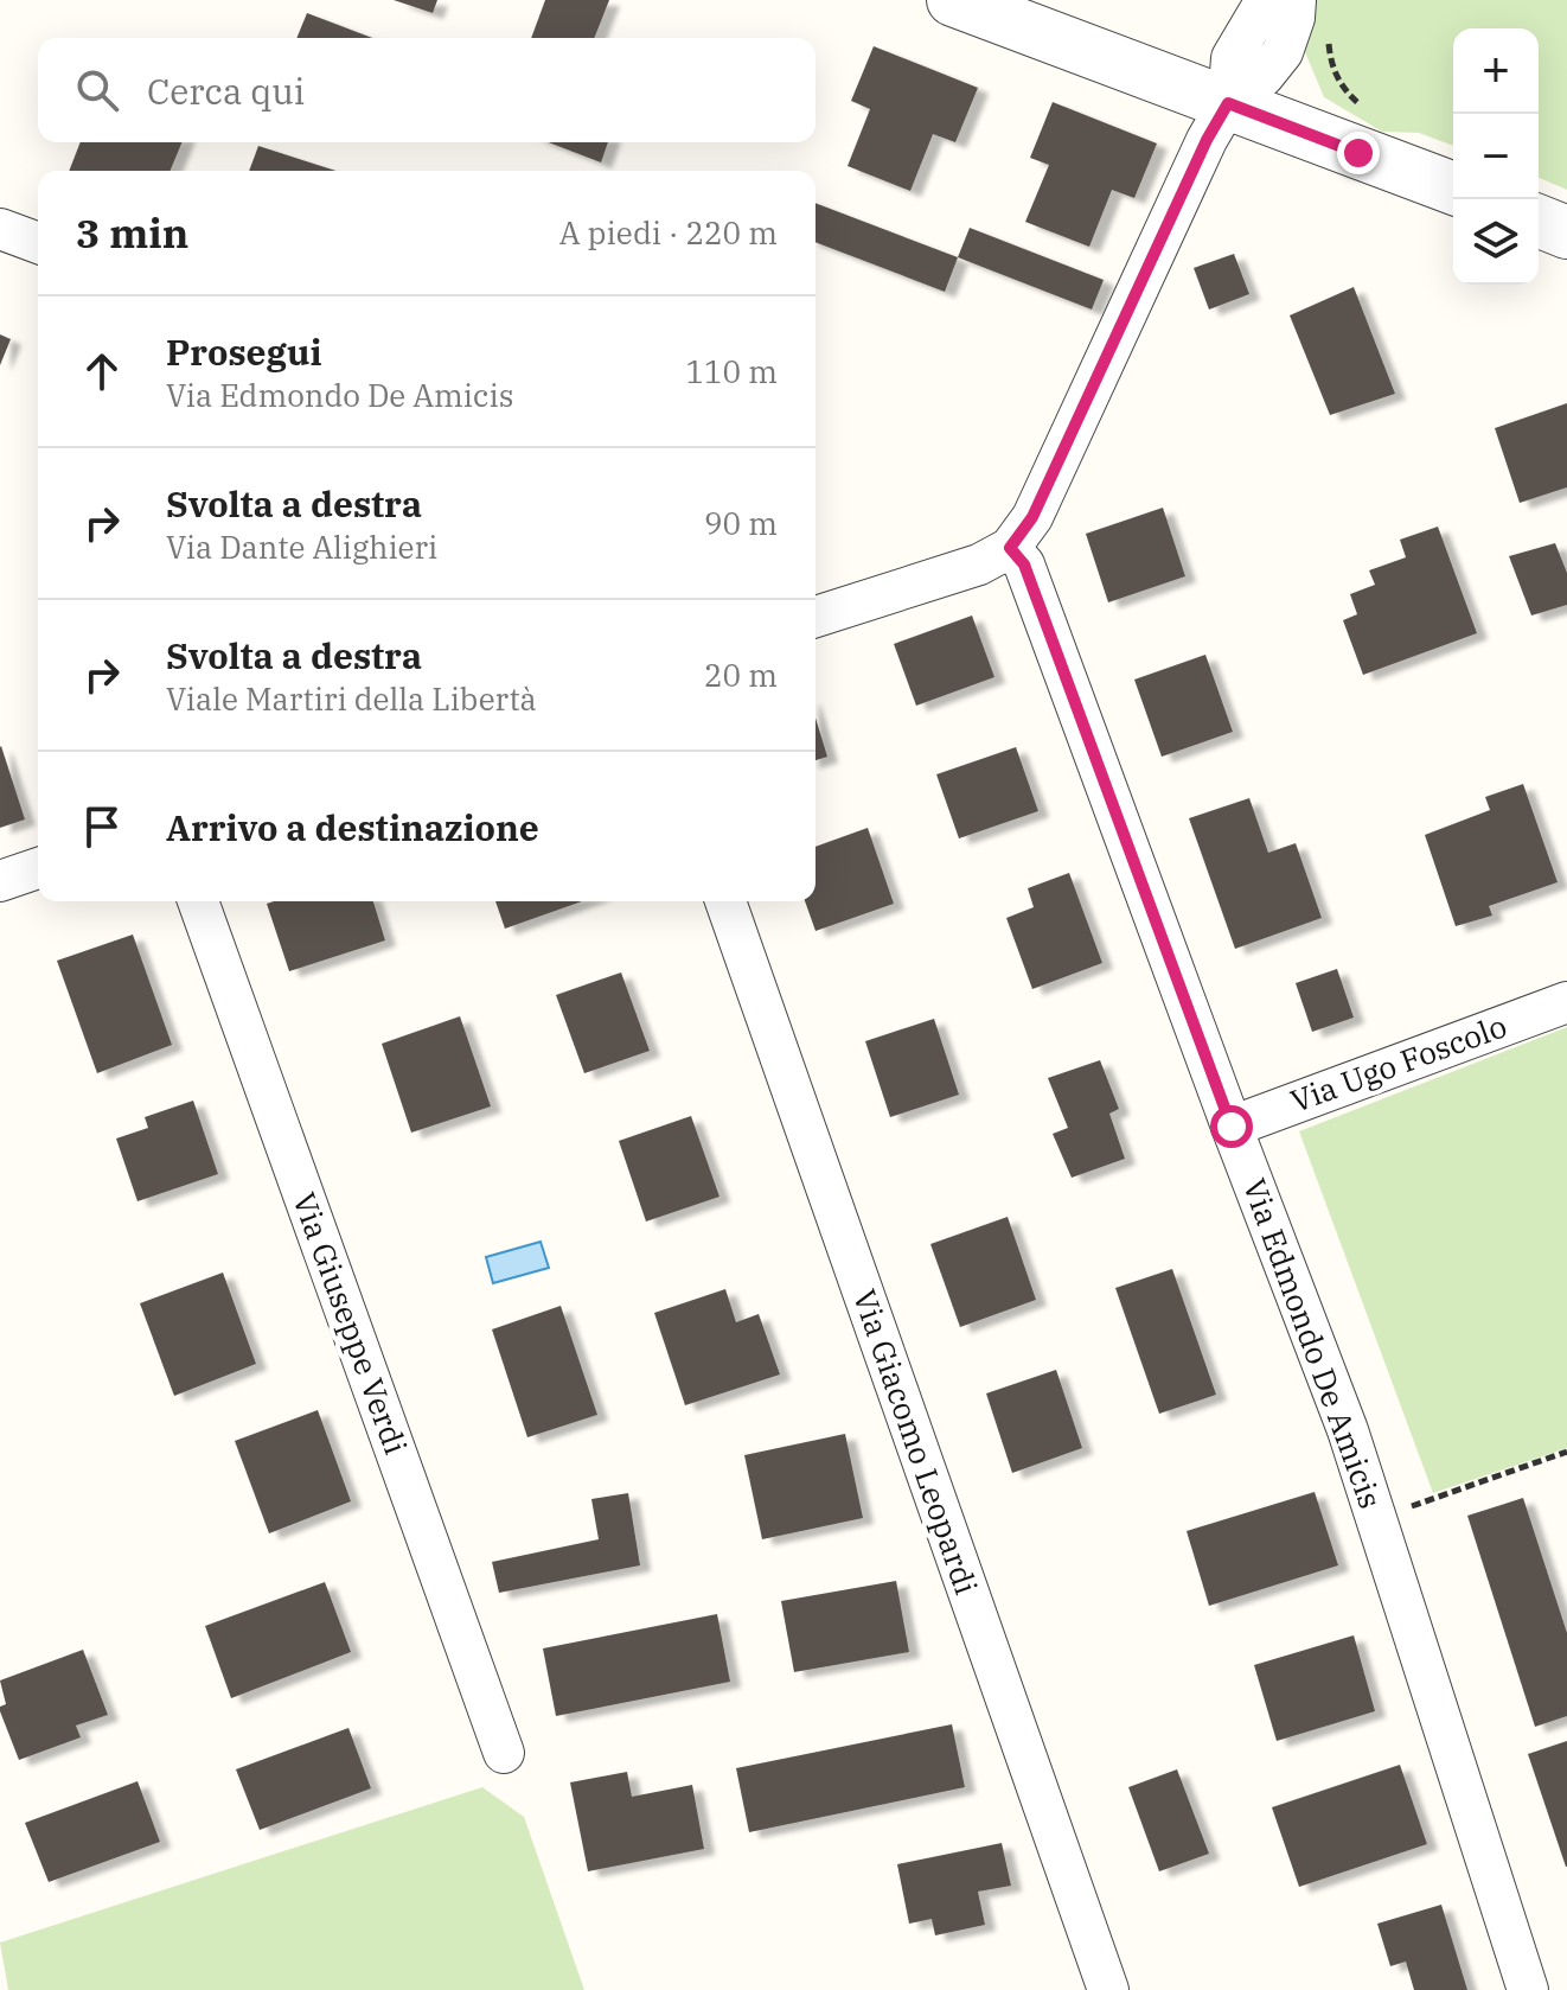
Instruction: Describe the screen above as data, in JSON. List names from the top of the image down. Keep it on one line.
{"streets":{"street":["Via Ugo Foscolo","Via Giuseppe Verdi","Via Edmondo De Amicis","Via Giacomo Leopardi"]},"crossings":[["Via Ugo Foscolo","Via Edmondo De Amicis"]],"page":{"map_buttons":["+","−"],"search":"Cerca qui","heading":["3 min","A piedi · 220 m"],"list":[["Prosegui","Via Edmondo De Amicis","110 m"],["Svolta a destra","Via Dante Alighieri","90 m"],["Svolta a destra","Viale Martiri della Libertà","20 m"],"Arrivo a destinazione"]}}
